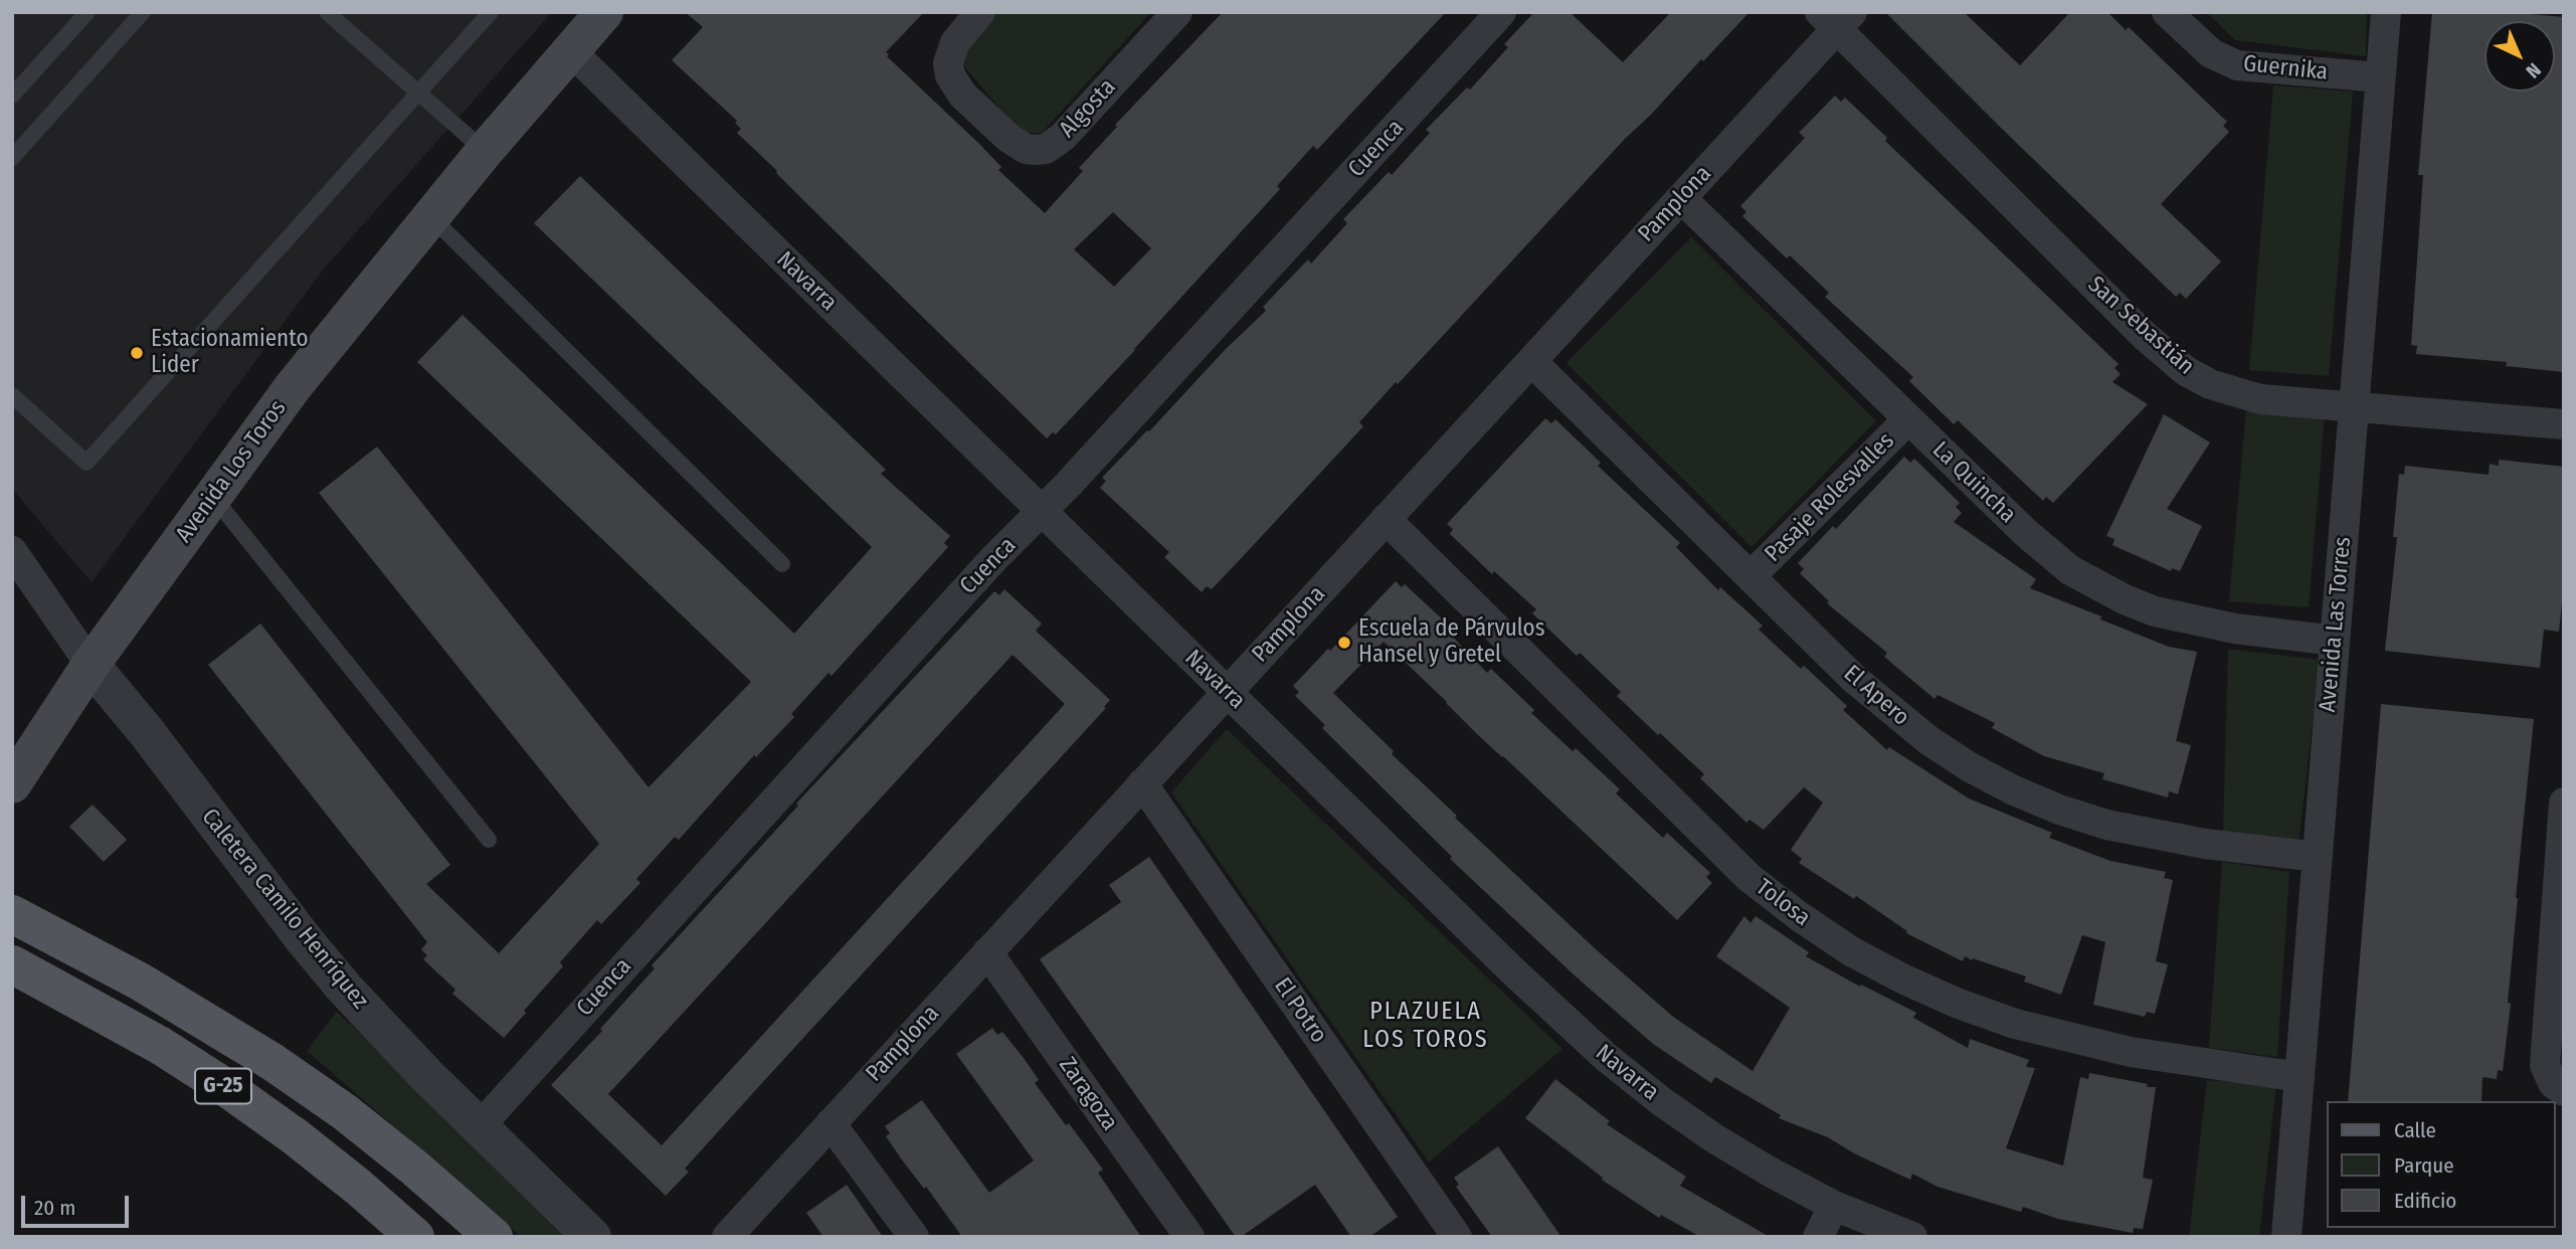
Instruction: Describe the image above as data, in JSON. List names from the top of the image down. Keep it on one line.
{"streets":{"main road":["Avenida Los Toros","G-25"],"street":["Guernika","Algosta","Cuenca","Pamplona","Navarra","San Sebastián","La Quincha","Pasaje Rolesvalles","Avenida Las Torres","El Apero","Tolosa","Caletera Camilo Henríquez","El Potro","Zaragoza"]},"crossings":[["Guernika","Avenida Las Torres"],["Cuenca","Navarra"],["Cuenca","Caletera Camilo Henríquez"],["Pamplona","Navarra"],["Pamplona","San Sebastián"],["Pamplona","La Quincha"],["Pamplona","El Apero"],["Pamplona","Tolosa"],["Pamplona","El Potro"],["Pamplona","Zaragoza"],["Navarra","Avenida Los Toros"],["San Sebastián","Avenida Las Torres"],["Avenida Los Toros","Caletera Camilo Henríquez"],["La Quincha","Pasaje Rolesvalles"],["La Quincha","Avenida Las Torres"],["Pasaje Rolesvalles","El Apero"],["Avenida Las Torres","El Apero"],["Avenida Las Torres","Tolosa"]],"districts":["PLAZUELA LOS TOROS"],"places":["Estacionamiento Lider","Escuela de Párvulos Hansel y Gretel"],"legend":["Calle","Parque","Edificio"],"scale_bar":"20 m","north":"bottom right"}
